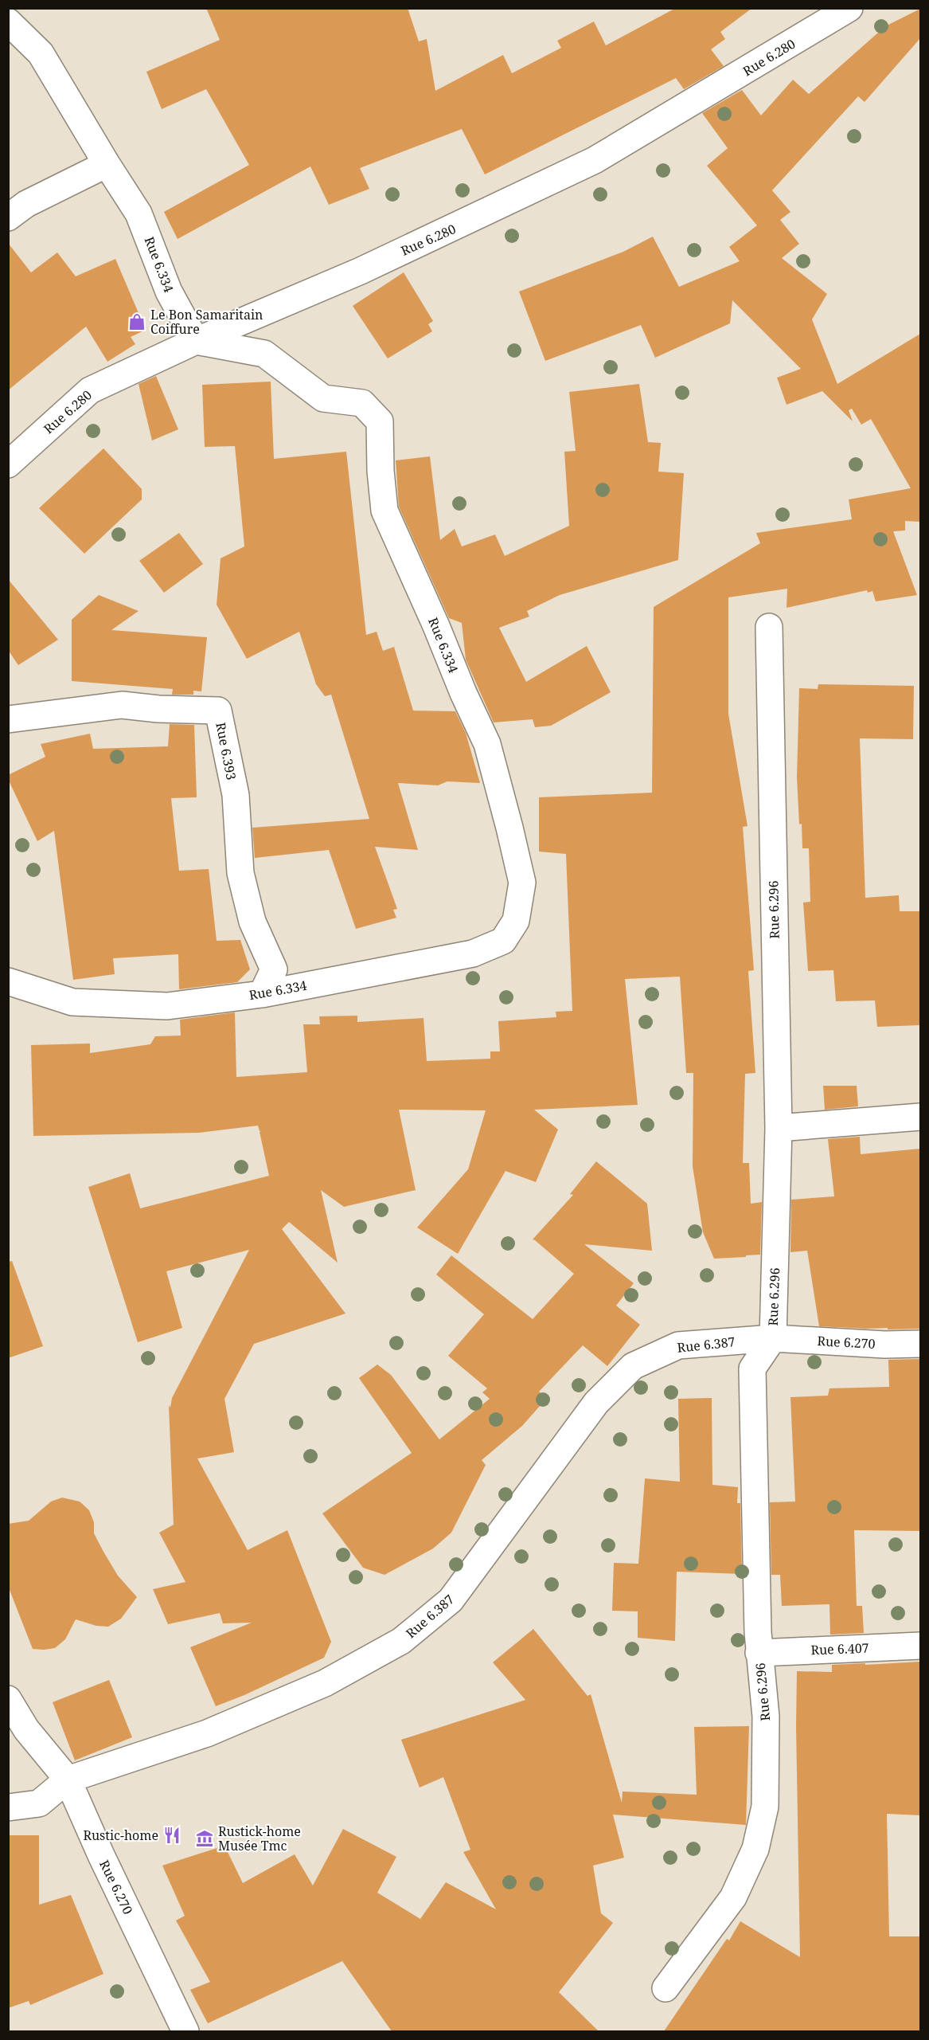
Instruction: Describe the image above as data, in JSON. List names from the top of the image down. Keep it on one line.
{"streets":{"street":["Rue 6.280","Rue 6.334","Rue 6.393","Rue 6.296","Rue 6.270","Rue 6.387","Rue 6.407"]},"crossings":[["Rue 6.280","Rue 6.334"],["Rue 6.334","Rue 6.393"],["Rue 6.296","Rue 6.270"],["Rue 6.296","Rue 6.387"],["Rue 6.296","Rue 6.407"],["Rue 6.270","Rue 6.387"]],"places":{"shop":["Le Bon Samaritain Coiffure"],"restaurant":["Rustic-home"],"museum":["Rustick-home Musée Tmc"]}}
